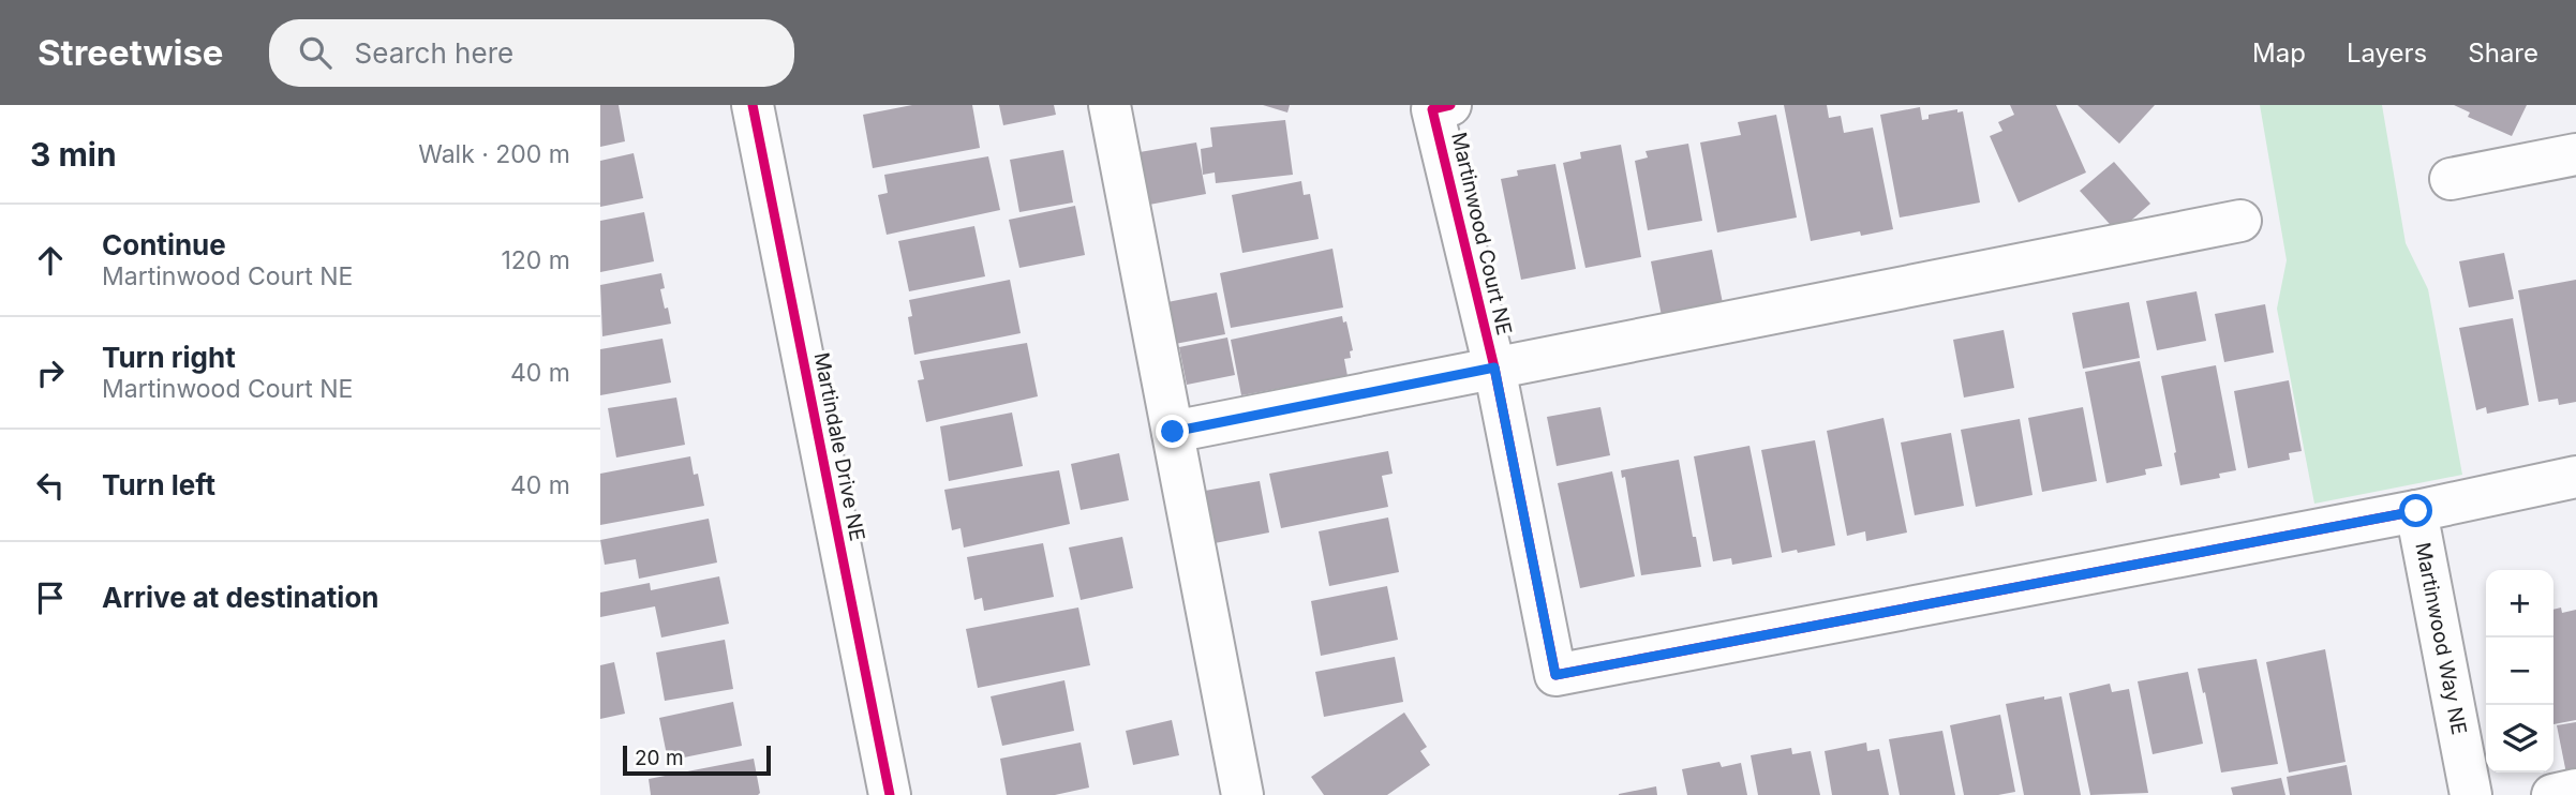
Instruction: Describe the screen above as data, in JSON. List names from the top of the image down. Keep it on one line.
{"streets":{"street":["Martinwood Court NE","Martindale Drive NE","Martinwood Way NE"]},"crossings":[["Martinwood Court NE","Martinwood Way NE"]],"scale_bar":"20 m","page":{"header":"Streetwise","search":"Search here","nav":["Map","Layers","Share"],"heading":["3 min","Walk · 200 m"],"list":[["Continue","Martinwood Court NE","120 m"],["Turn right","Martinwood Court NE","40 m"],["Turn left","40 m"],"Arrive at destination"],"map_buttons":["+","−"],"scale":"20 m"}}
